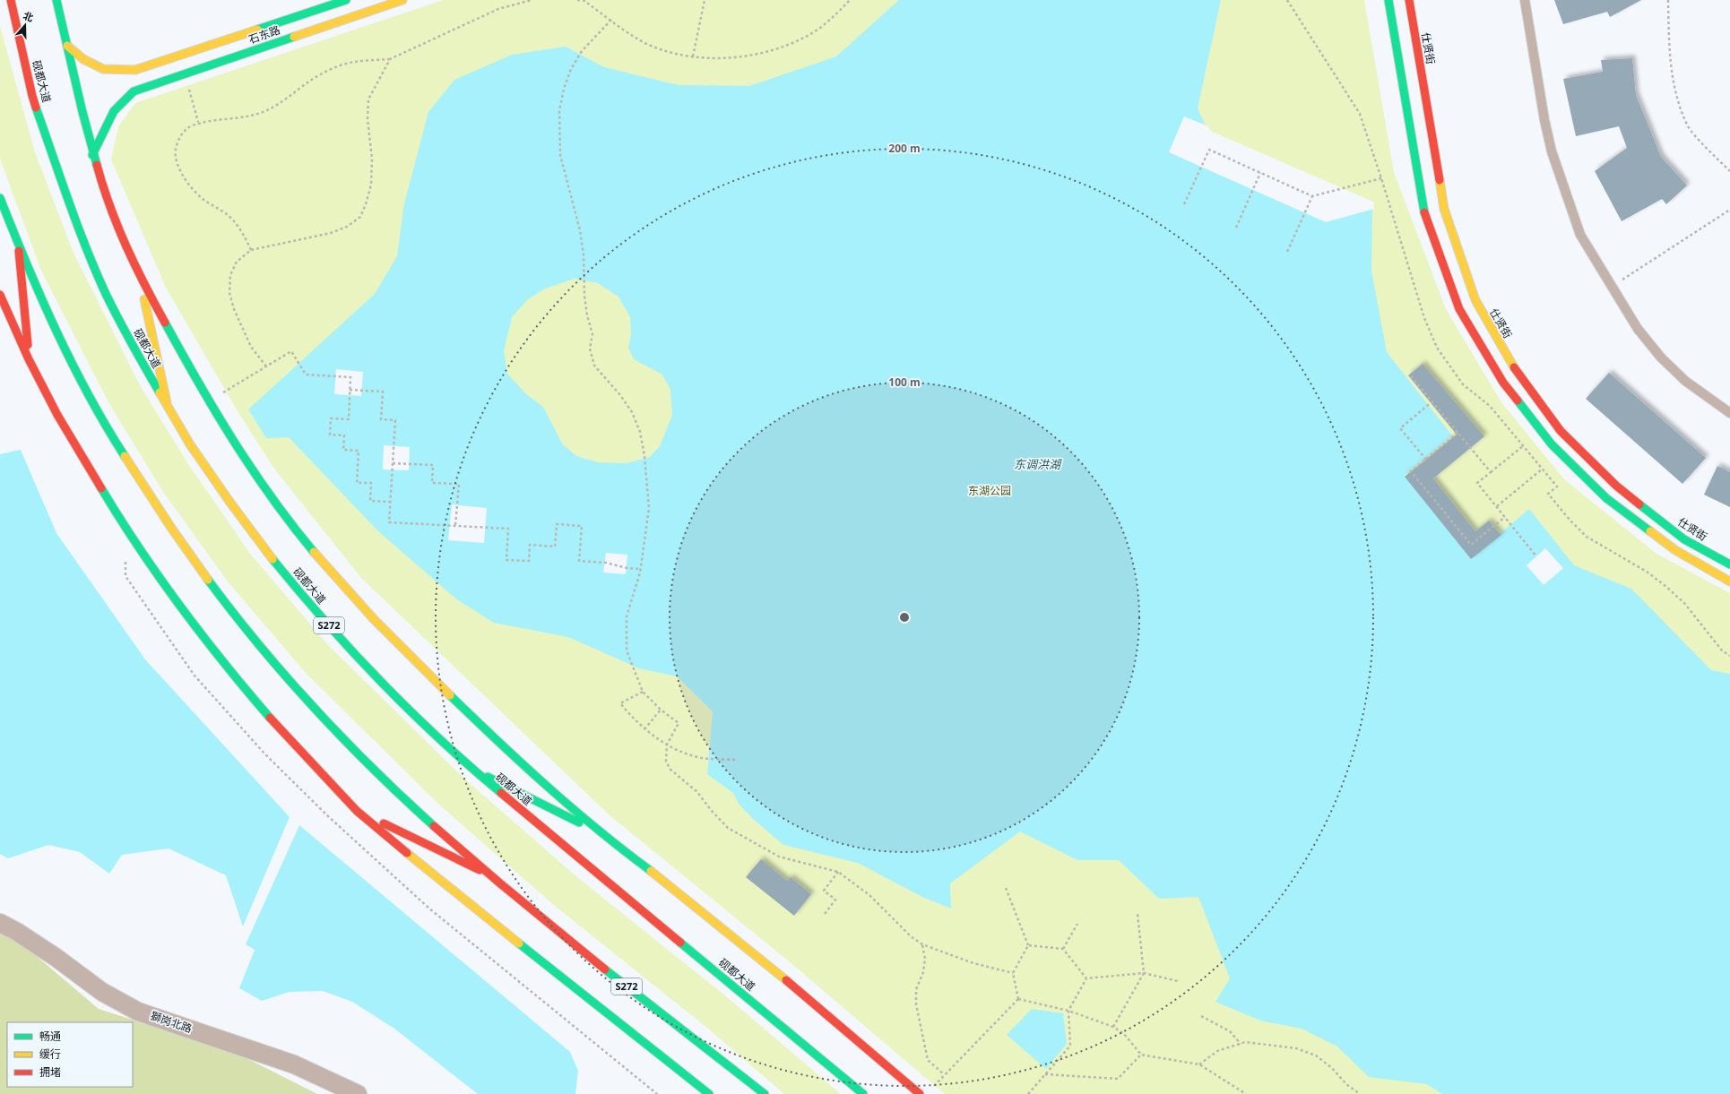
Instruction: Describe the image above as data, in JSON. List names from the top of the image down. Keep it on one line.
{"streets":{"street":["石东路","仕贤街","砚都大道","S272","獅岗北路"]},"water":["东调洪湖"],"parks":["东湖公园"],"legend":["畅通","缓行","拥堵"],"north":"top","rings":["200 m","100 m"]}
